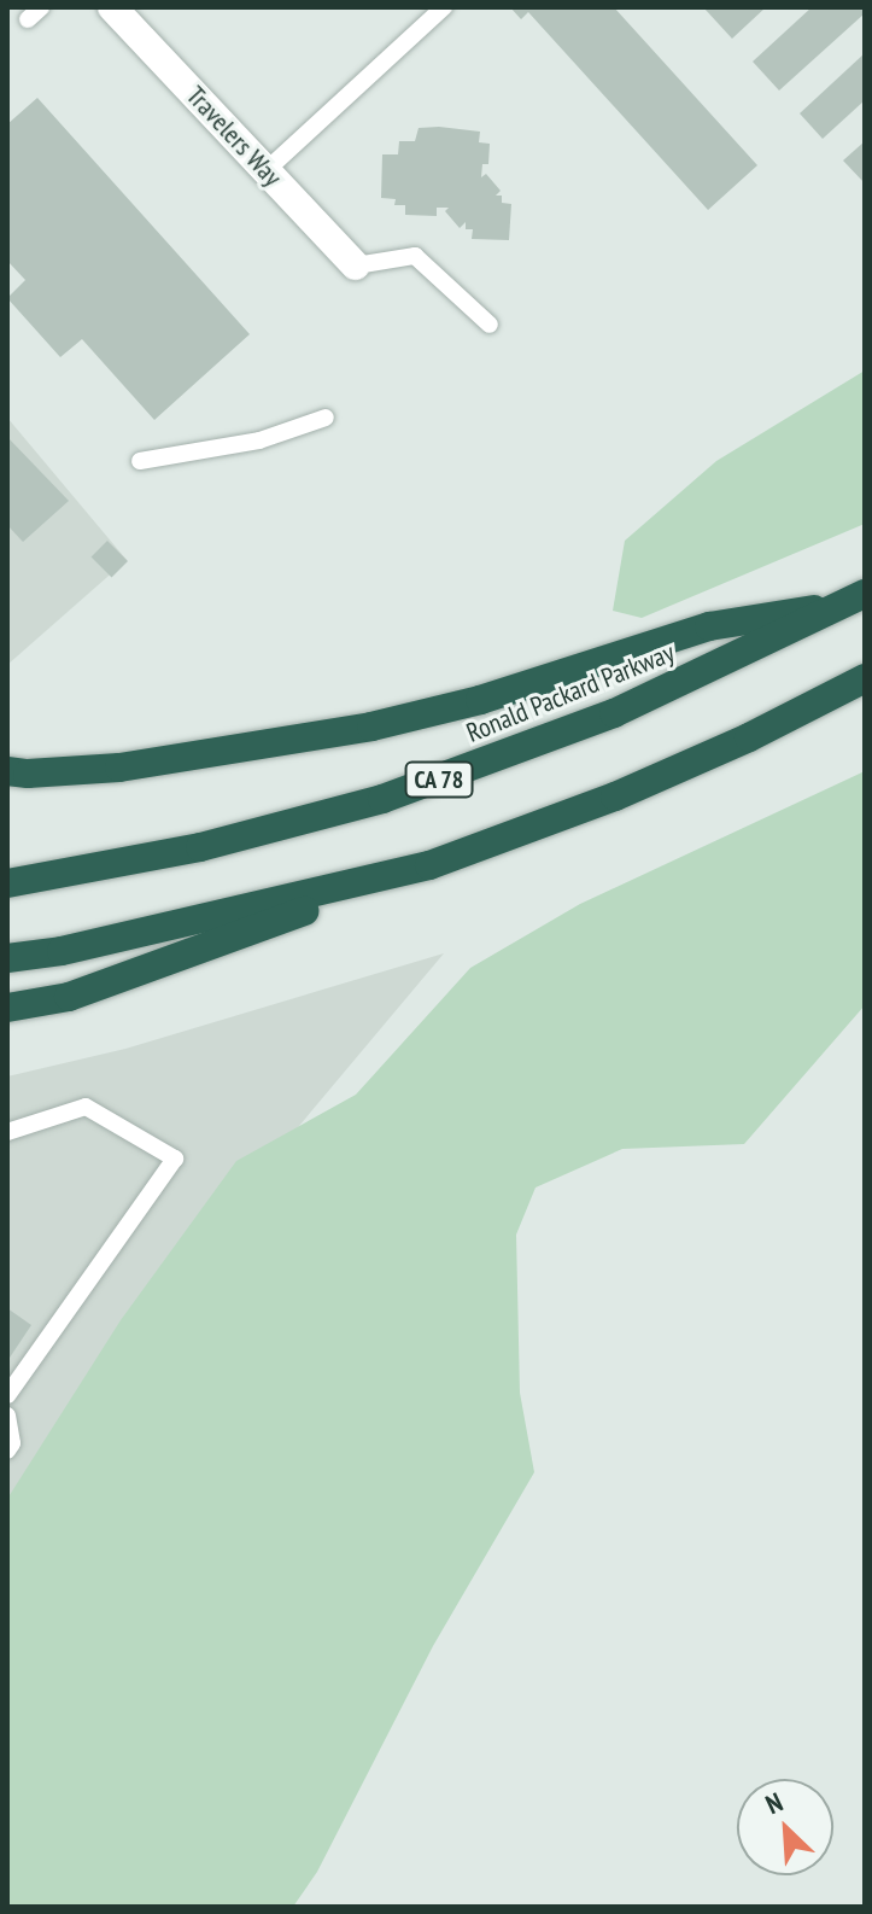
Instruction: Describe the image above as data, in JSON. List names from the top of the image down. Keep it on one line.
{"streets":{"highway":["Ronald Packard Parkway","CA 78"],"street":["Travelers Way"]},"north":"top left"}
